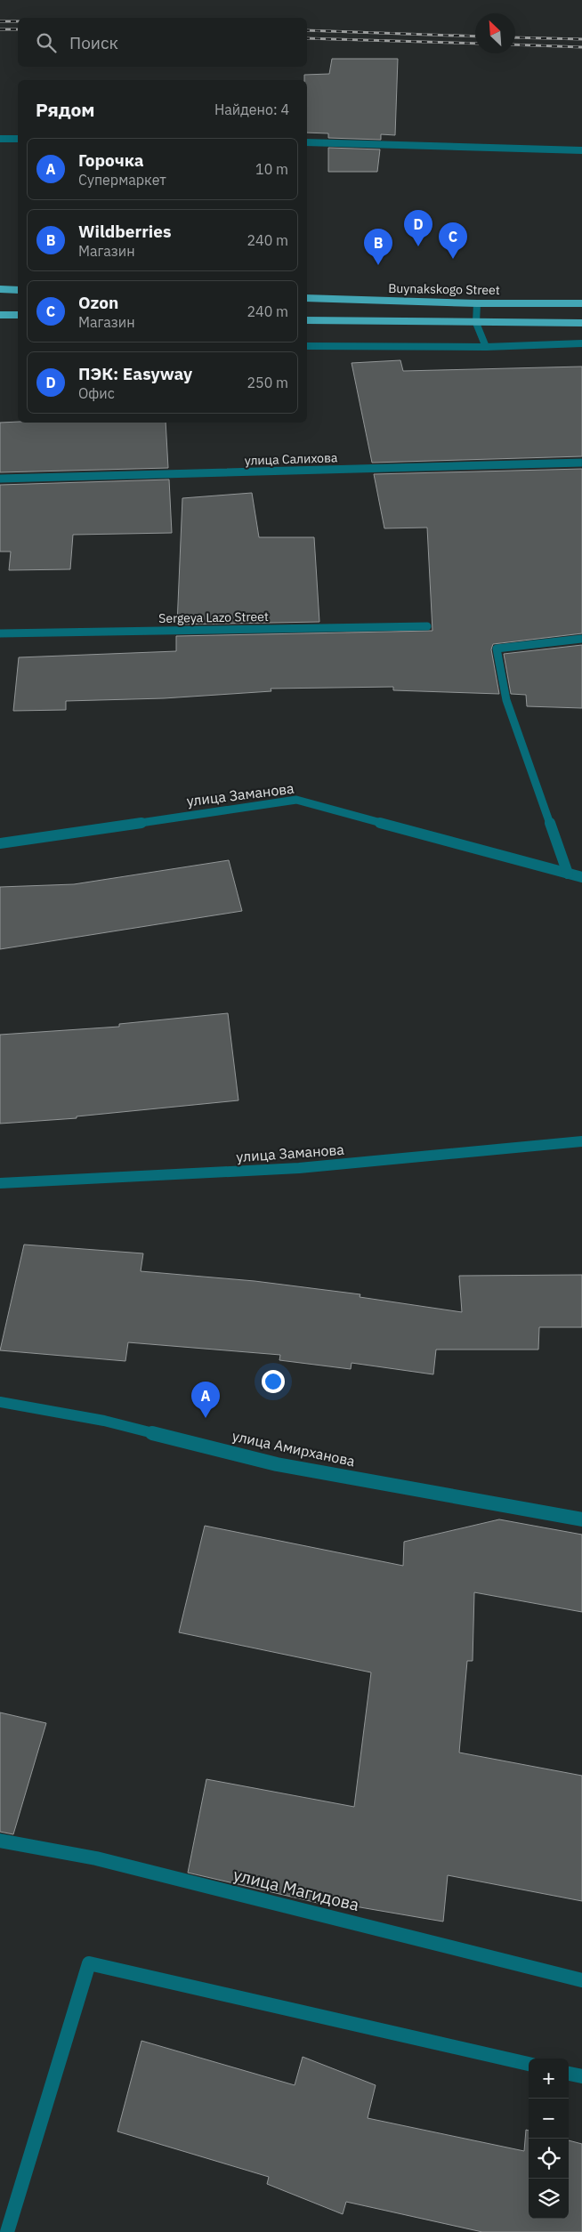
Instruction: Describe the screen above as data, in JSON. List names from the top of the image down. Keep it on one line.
{"streets":{"main road":["Buynakskogo Street"],"street":["улица Салихова","Sergeya Lazo Street","улица Заманова","улица Амирханова","улица Магидова"]},"north":"top left","page":{"search":"Поиск","heading":["Рядом","Найдено: 4"],"list":[{"mark":"A","name":"Горочка","note":"Супермаркет","value":"10 m"},{"mark":"B","name":"Wildberries","note":"Магазин","value":"240 m"},{"mark":"C","name":"Ozon","note":"Магазин","value":"240 m"},{"mark":"D","name":"ПЭК: Easyway","note":"Офис","value":"250 m"}],"pins":["D","C","B","A"],"map_buttons":["+","−"]}}
